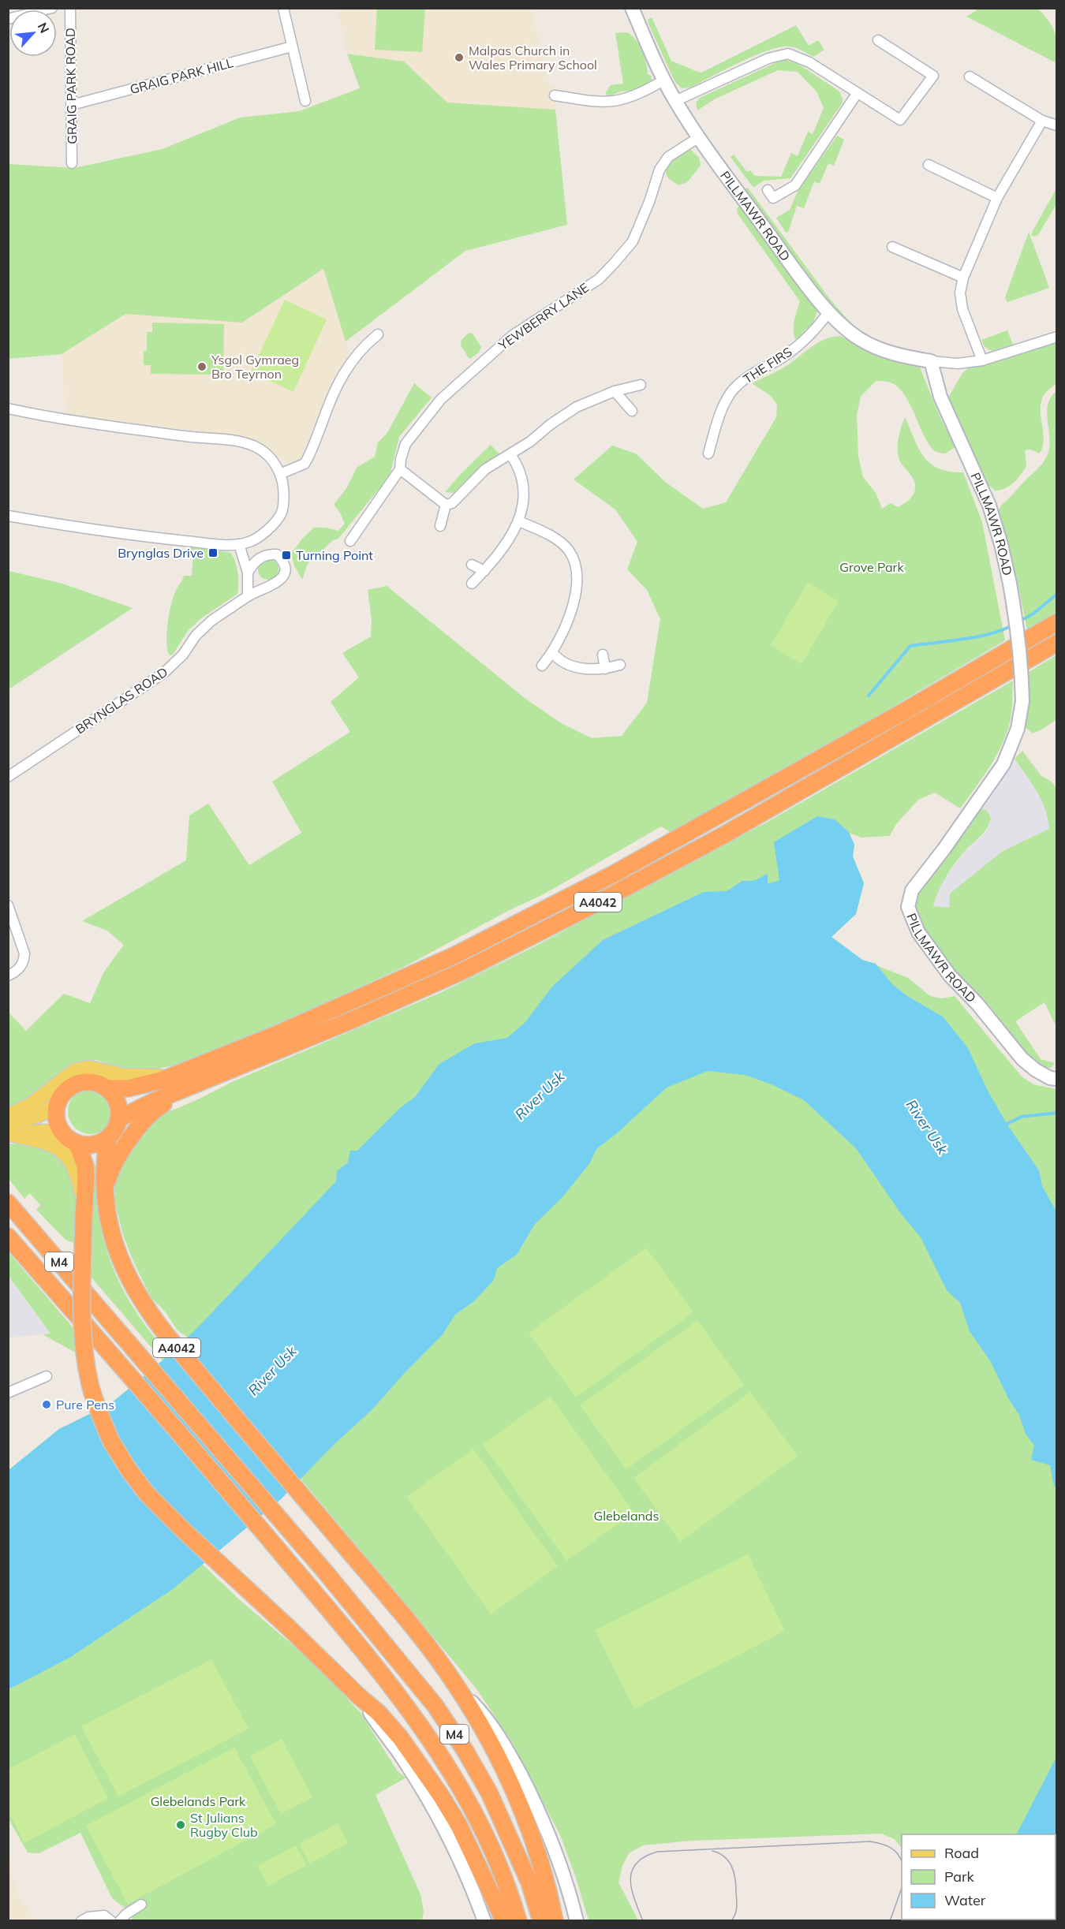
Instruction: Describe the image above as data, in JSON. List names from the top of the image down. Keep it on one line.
{"streets":{"highway":["A4042","M4"],"street":["GRAIG PARK HILL","GRAIG PARK ROAD","PILLMAWR ROAD","YEWBERRY LANE","THE FIRS","BRYNGLAS ROAD"]},"crossings":[["GRAIG PARK HILL","GRAIG PARK ROAD"],["PILLMAWR ROAD","YEWBERRY LANE"],["PILLMAWR ROAD","THE FIRS"],["A4042","M4"]],"water":["River Usk"],"parks":["Grove Park","Glebelands","Glebelands Park"],"places":{"other":["Malpas Church in Wales Primary School","Ysgol Gymraeg Bro Teyrnon","Pure Pens","St Julians Rugby Club"],"transit":["Brynglas Drive","Turning Point"]},"legend":["Road","Park","Water"],"north":"top right"}
